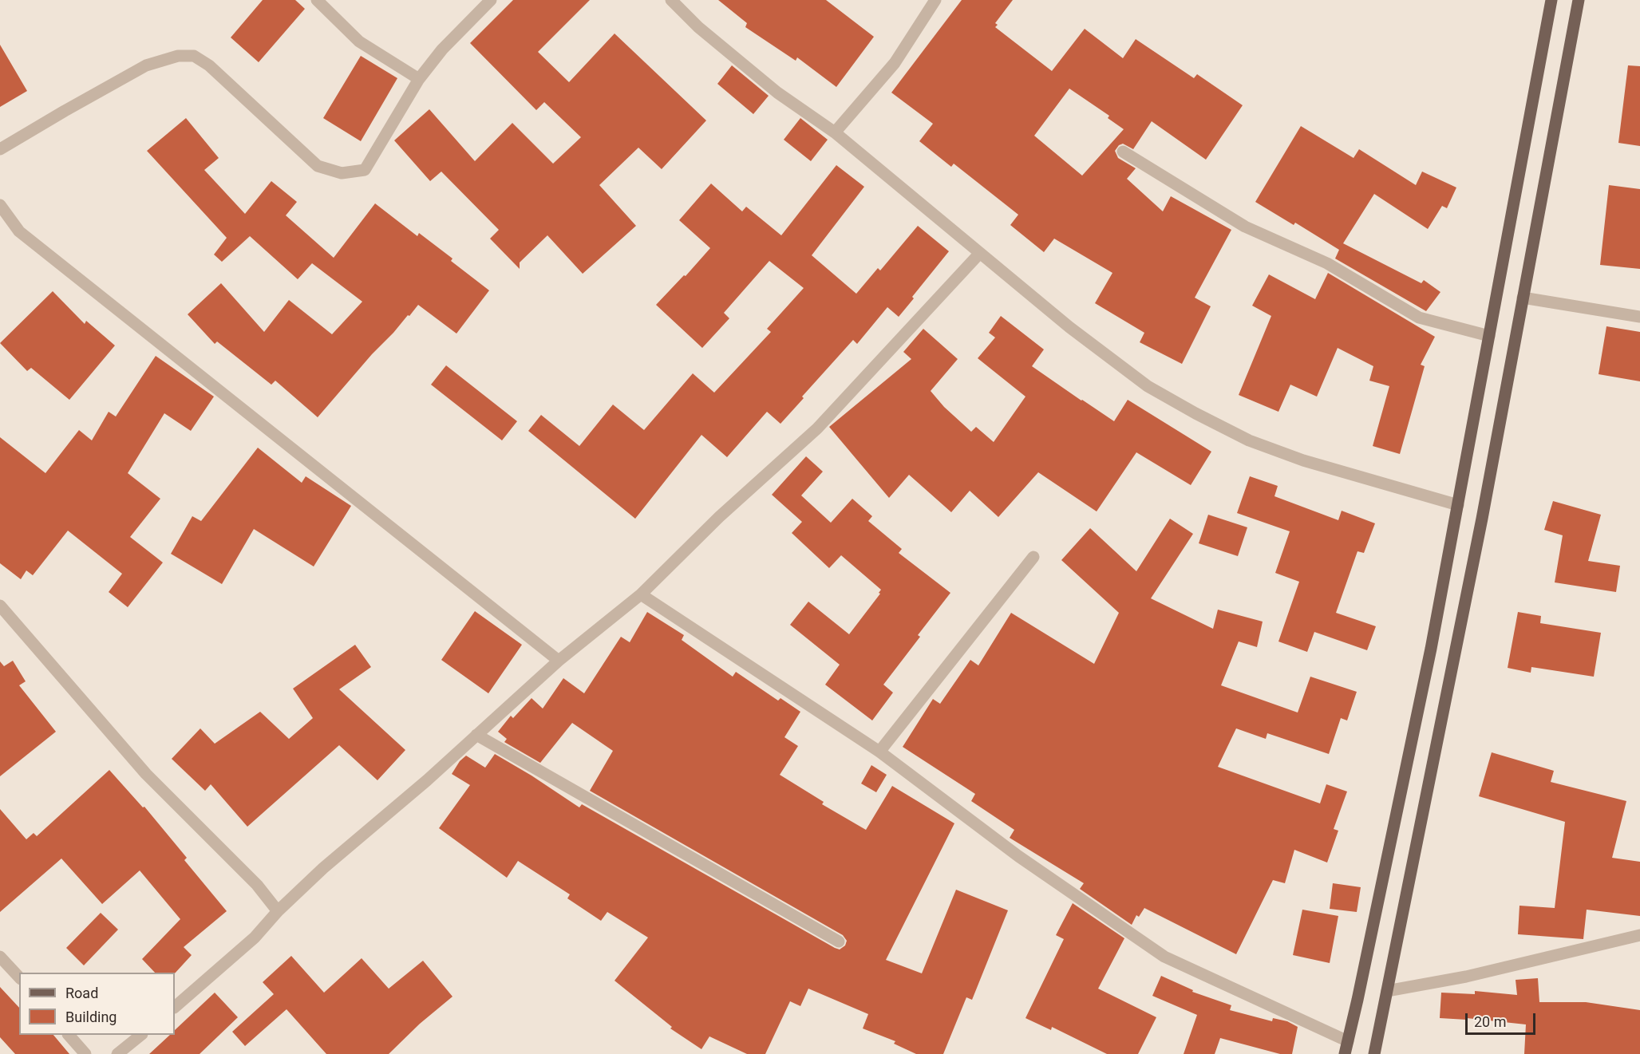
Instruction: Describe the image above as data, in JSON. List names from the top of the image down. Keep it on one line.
{"legend":["Road","Building"],"scale_bar":"20 m"}
